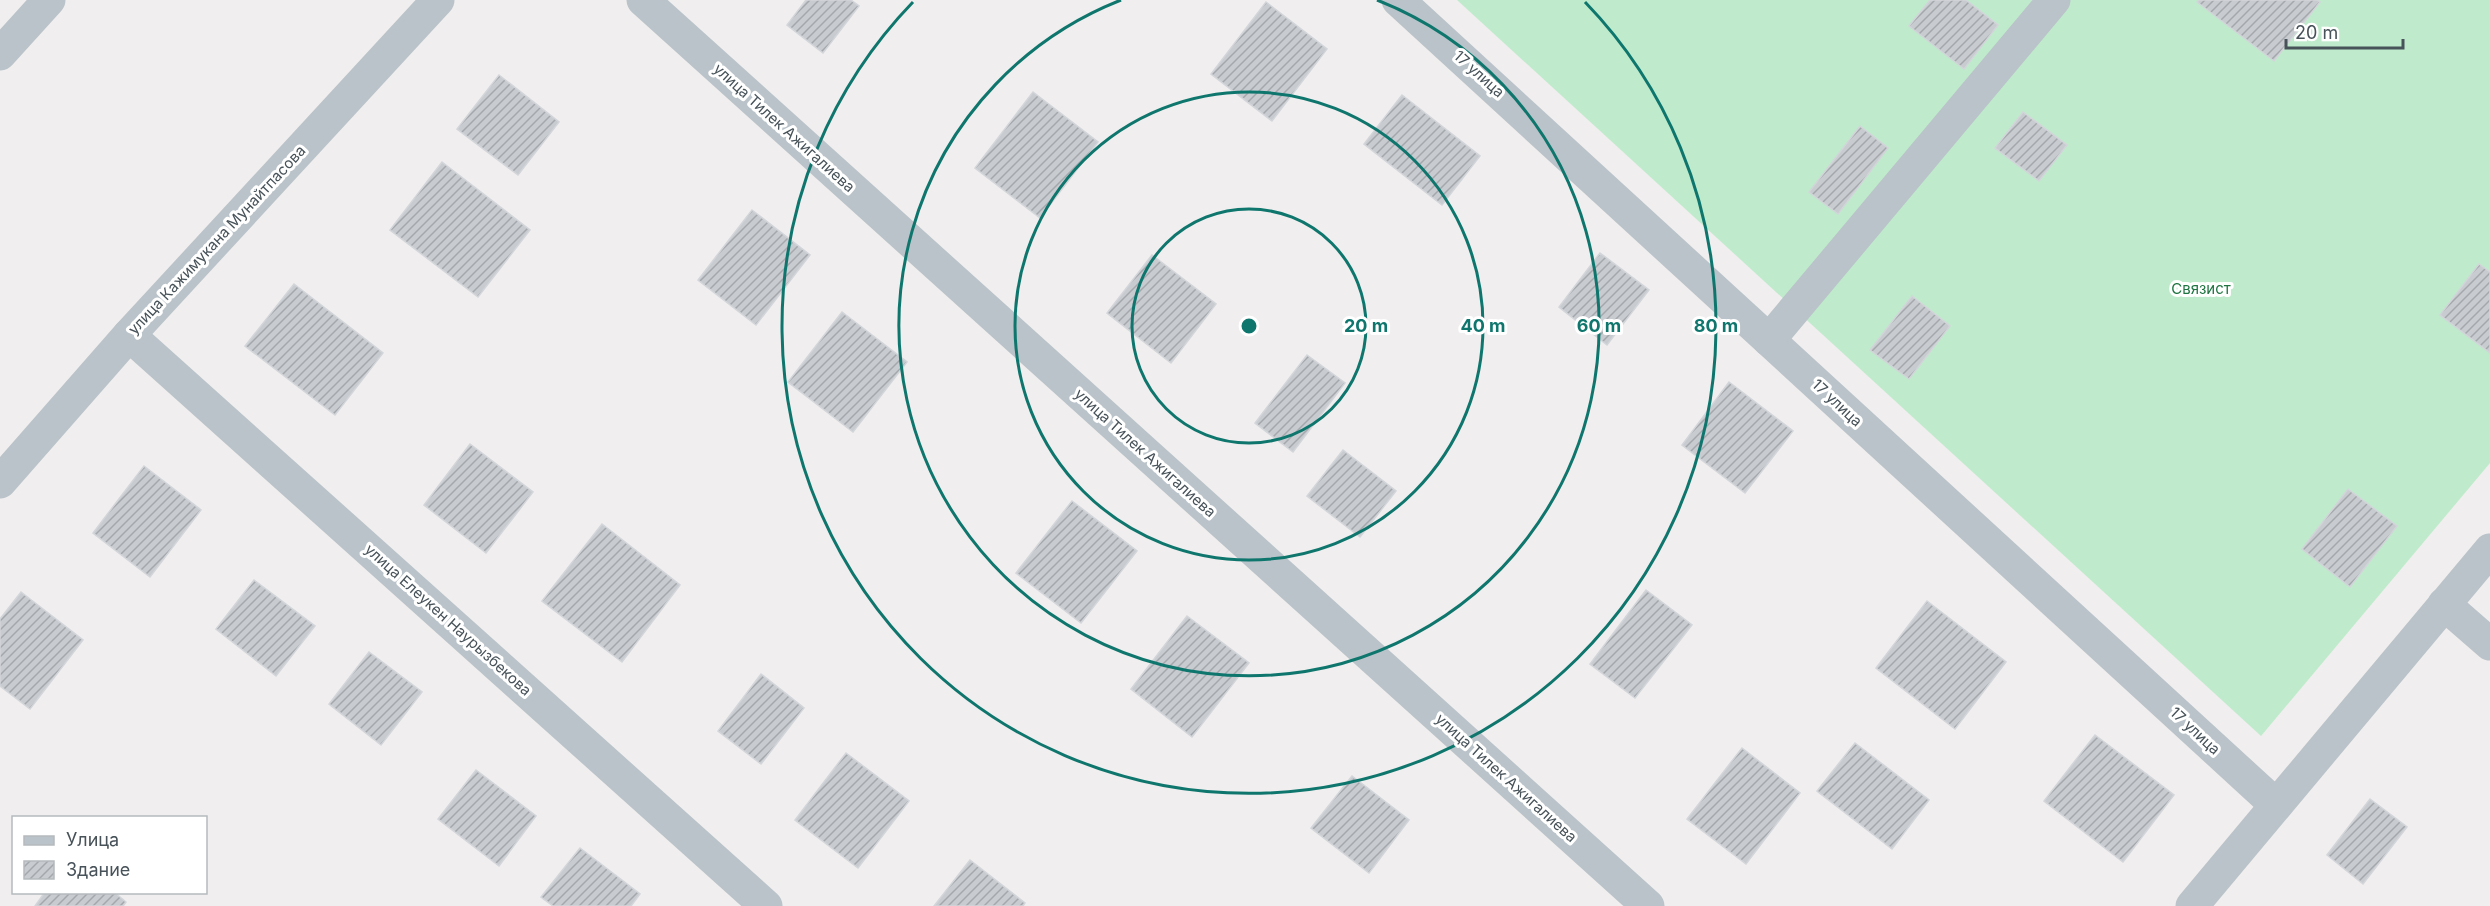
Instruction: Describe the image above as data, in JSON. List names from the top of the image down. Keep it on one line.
{"streets":{"street":["17 улица","улица Тилек Ажигалиева","улица Кажимукана Мунайтпасова","улица Елеукен Наурызбекова"]},"crossings":[["улица Кажимукана Мунайтпасова","улица Елеукен Наурызбекова"]],"parks":["Связист"],"legend":["Улица","Здание"],"scale_bar":"20 m","rings":["20 m","40 m","60 m","80 m"]}
